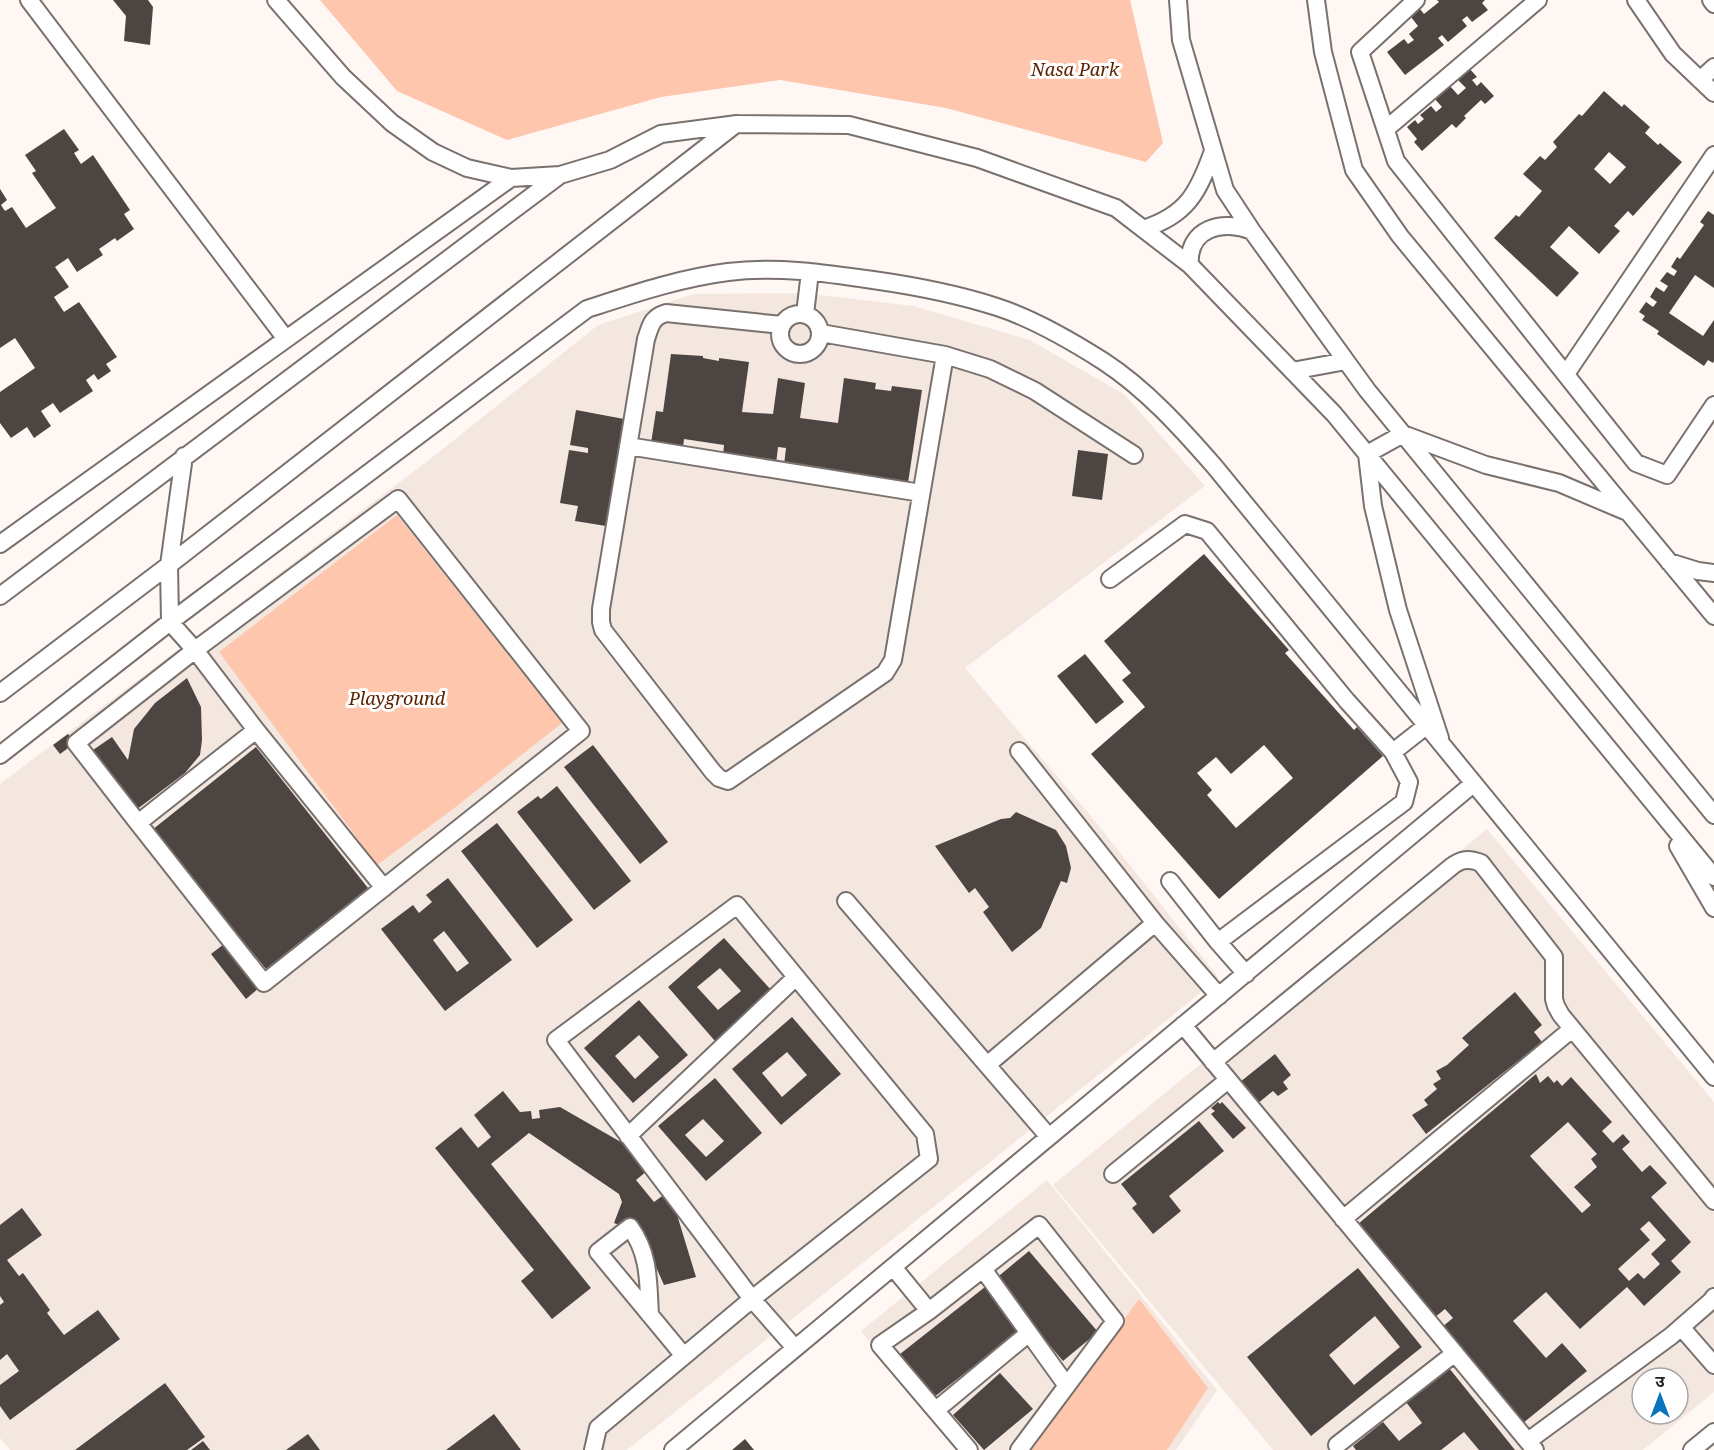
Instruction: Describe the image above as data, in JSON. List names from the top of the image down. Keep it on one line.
{"parks":["Nasa Park","Playground"],"north":"top"}
